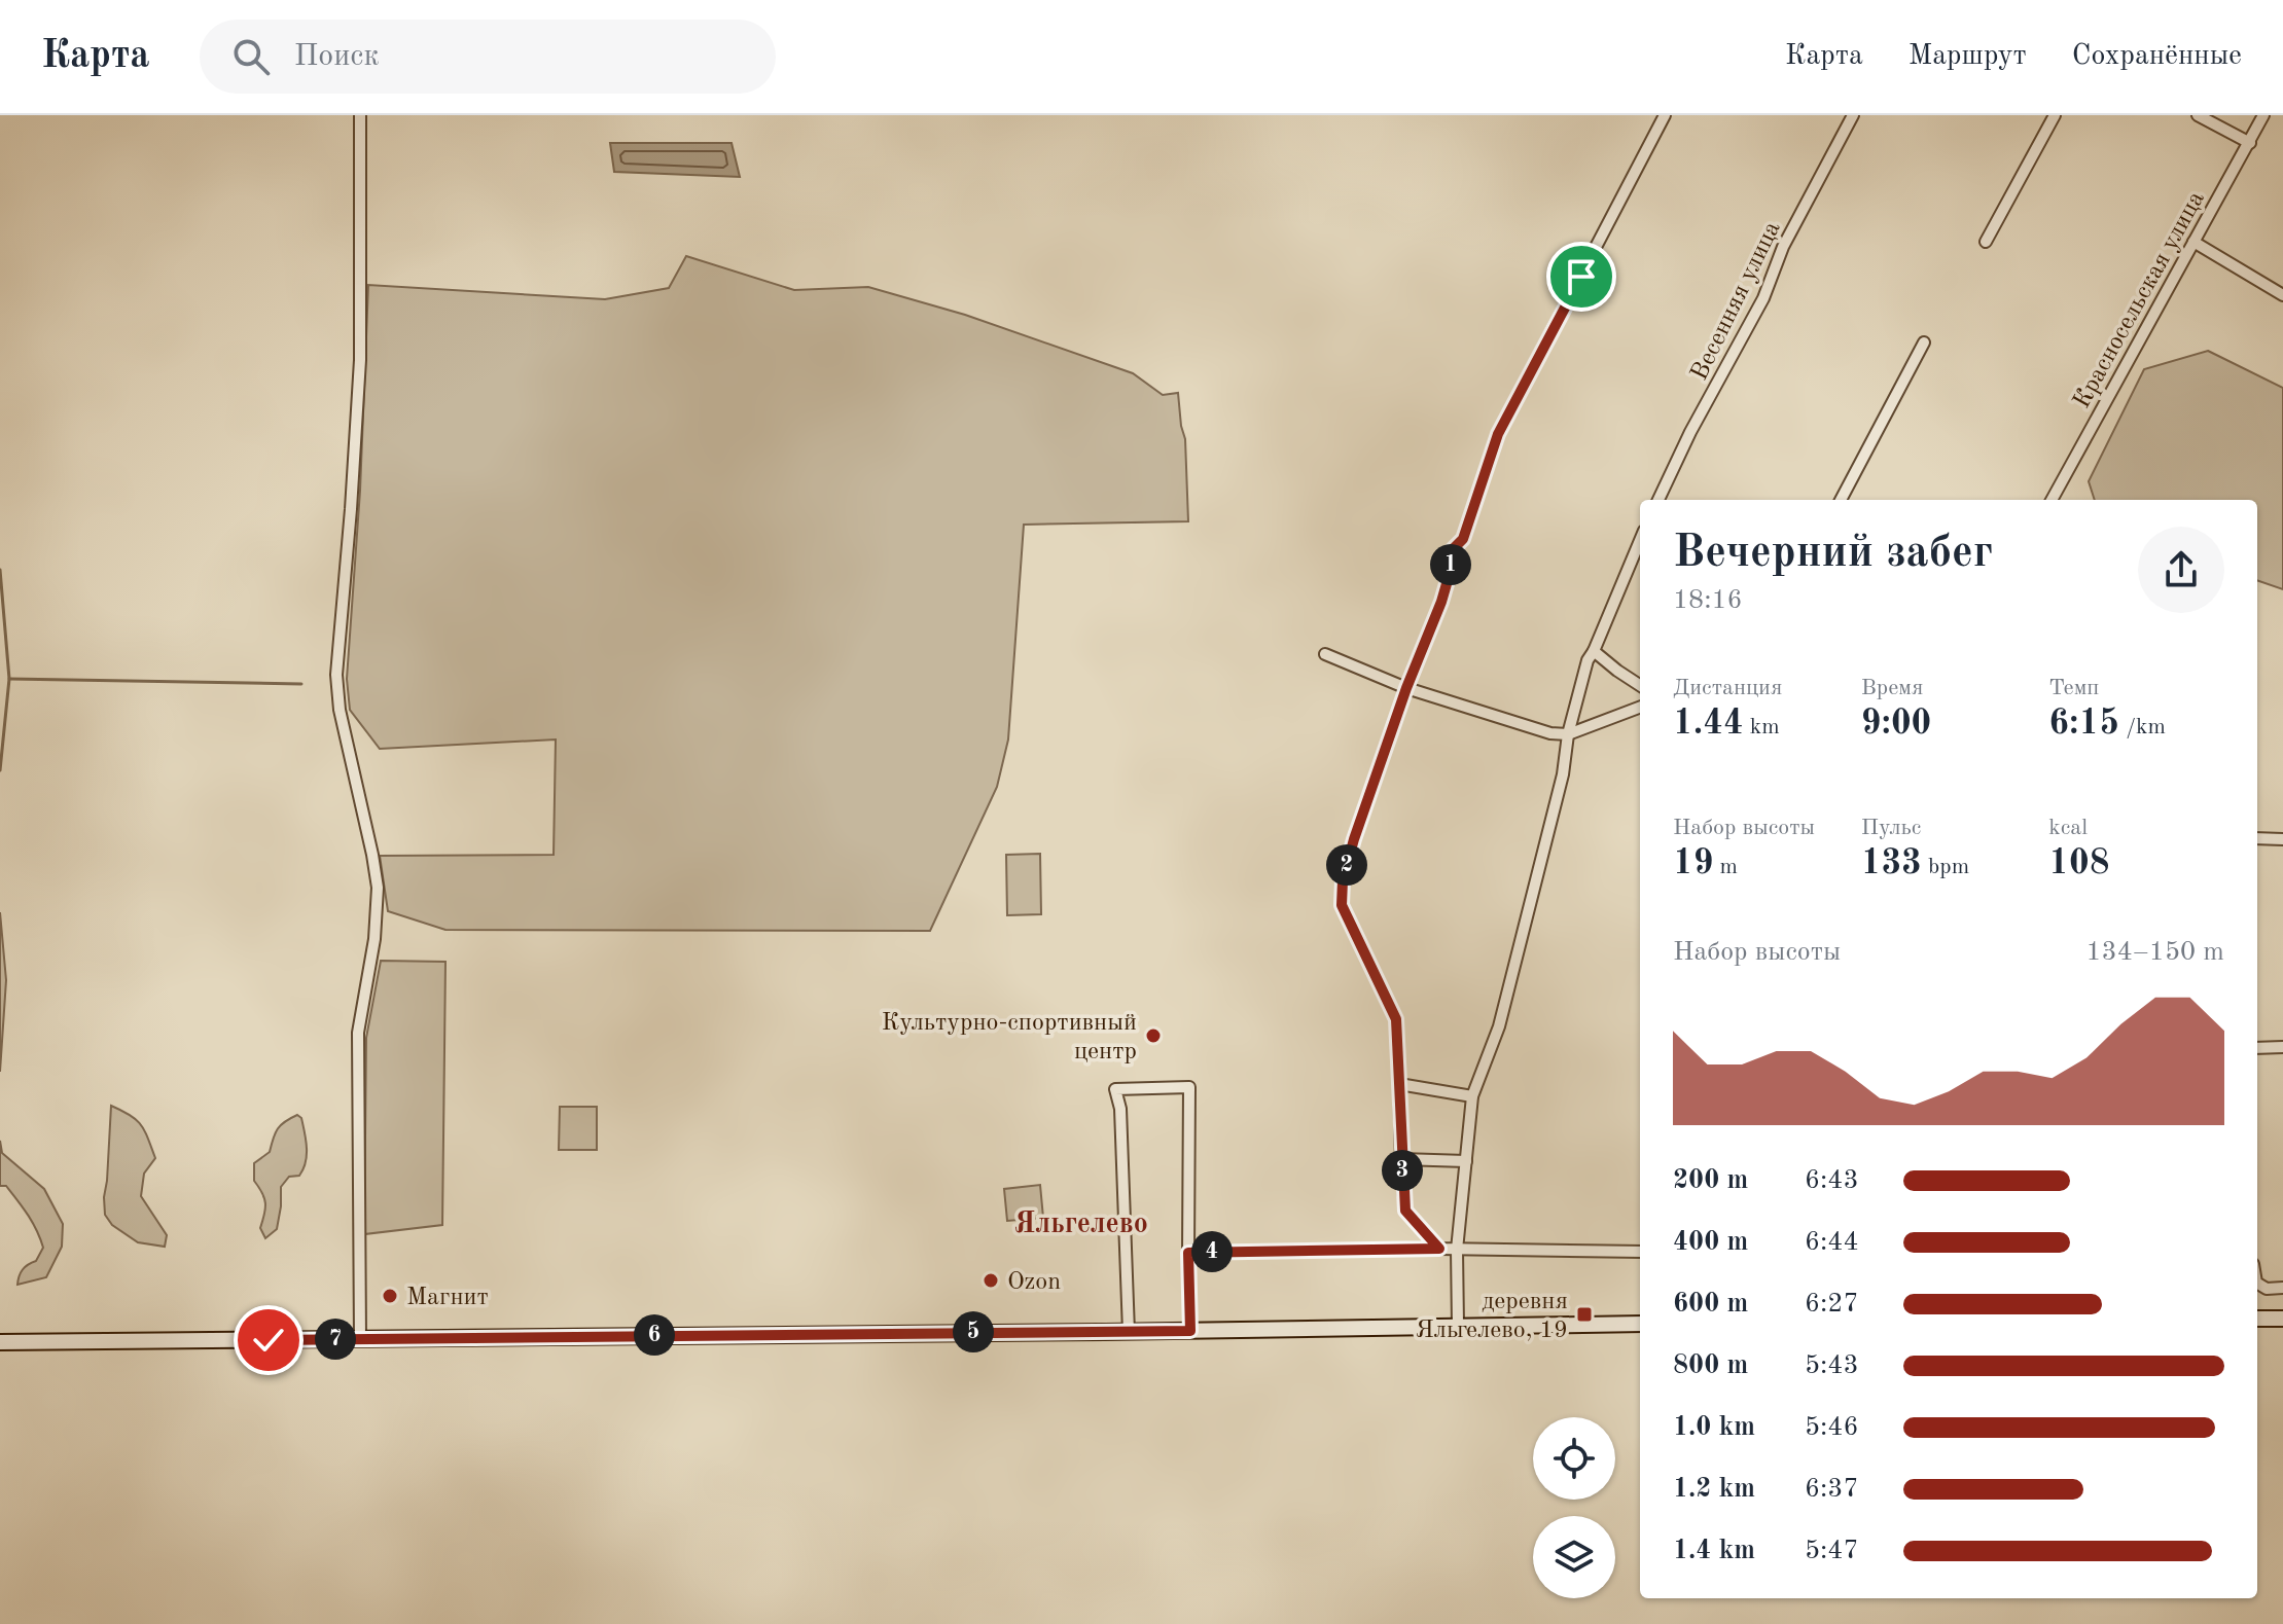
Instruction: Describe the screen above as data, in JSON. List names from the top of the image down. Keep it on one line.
{"streets":{"street":["Красносельская улица","Весенняя улица"]},"districts":["Яльгелево"],"places":{"other":["Культурно-спортивный центр","Ozon","Магнит"],"transit":["деревня Яльгелево, 19"]},"page":{"header":"Карта","search":"Поиск","nav":["Карта","Маршрут","Сохранённые"],"heading":["Вечерний забег","18:16"],"pins":["1","2","3","4","5","6","7"],"stats":[["Дистанция","1.44 km"],["Время","9:00"],["Темп","6:15 /km"],["Набор высоты","19 m"],["Пульс","133 bpm"],["kcal","108"]],"chart":["Набор высоты","134–150 m"],"list":[{"name":"200 m","note":"6:43"},{"name":"400 m","note":"6:44"},{"name":"600 m","note":"6:27"},{"name":"800 m","note":"5:43"},{"name":"1.0 km","note":"5:46"},{"name":"1.2 km","note":"6:37"},{"name":"1.4 km","note":"5:47"}]}}
